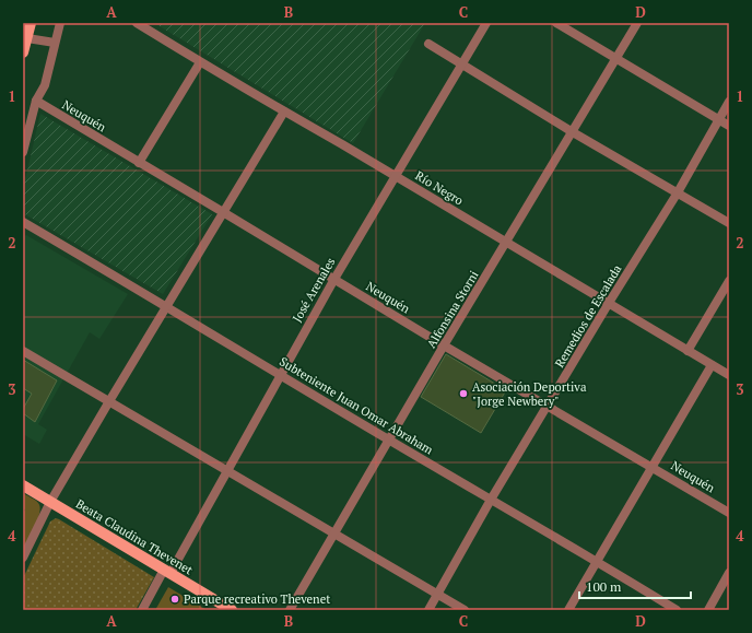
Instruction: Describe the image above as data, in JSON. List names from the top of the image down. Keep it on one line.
{"streets":{"main road":["Beata Claudina Thevenet"],"street":["Neuquén","Río Negro","José Arenales","Alfonsina Storni","Remedios de Escalada","Subteniente Juan Omar Abraham"]},"crossings":[["Neuquén","José Arenales"],["Neuquén","Alfonsina Storni"],["Neuquén","Remedios de Escalada"],["Río Negro","José Arenales"],["Río Negro","Alfonsina Storni"],["Río Negro","Remedios de Escalada"],["José Arenales","Subteniente Juan Omar Abraham"],["José Arenales","Beata Claudina Thevenet"],["Alfonsina Storni","Subteniente Juan Omar Abraham"],["Remedios de Escalada","Subteniente Juan Omar Abraham"]],"places":["Asociación Deportiva \"Jorge Newbery\"","Parque recreativo Thevenet"],"scale_bar":"100 m","grid":{"columns":["A","B","C","D"],"rows":["1","2","3","4"]}}
